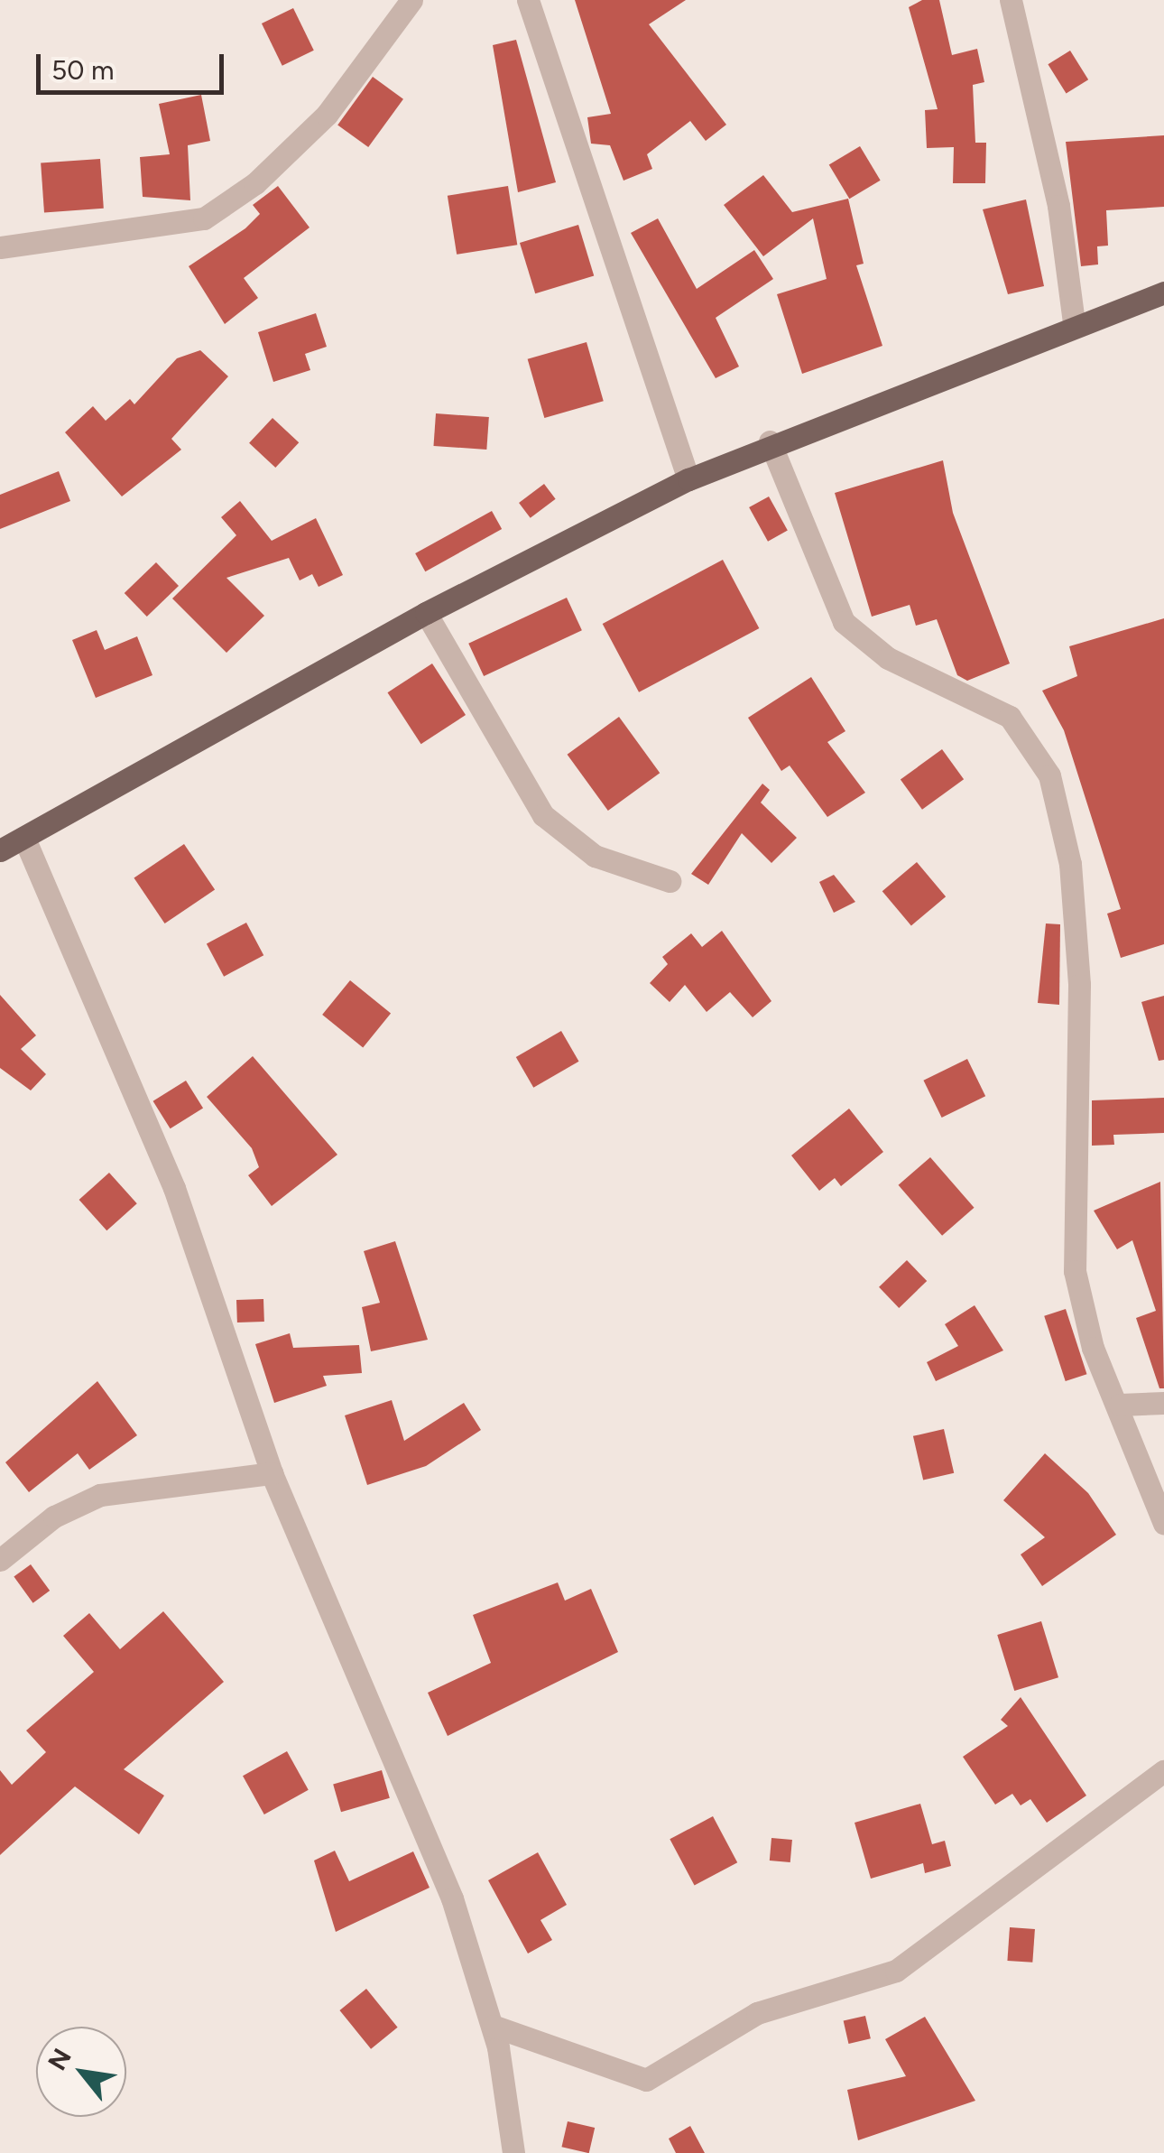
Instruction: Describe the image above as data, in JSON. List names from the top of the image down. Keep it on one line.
{"scale_bar":"50 m","north":"top left"}
